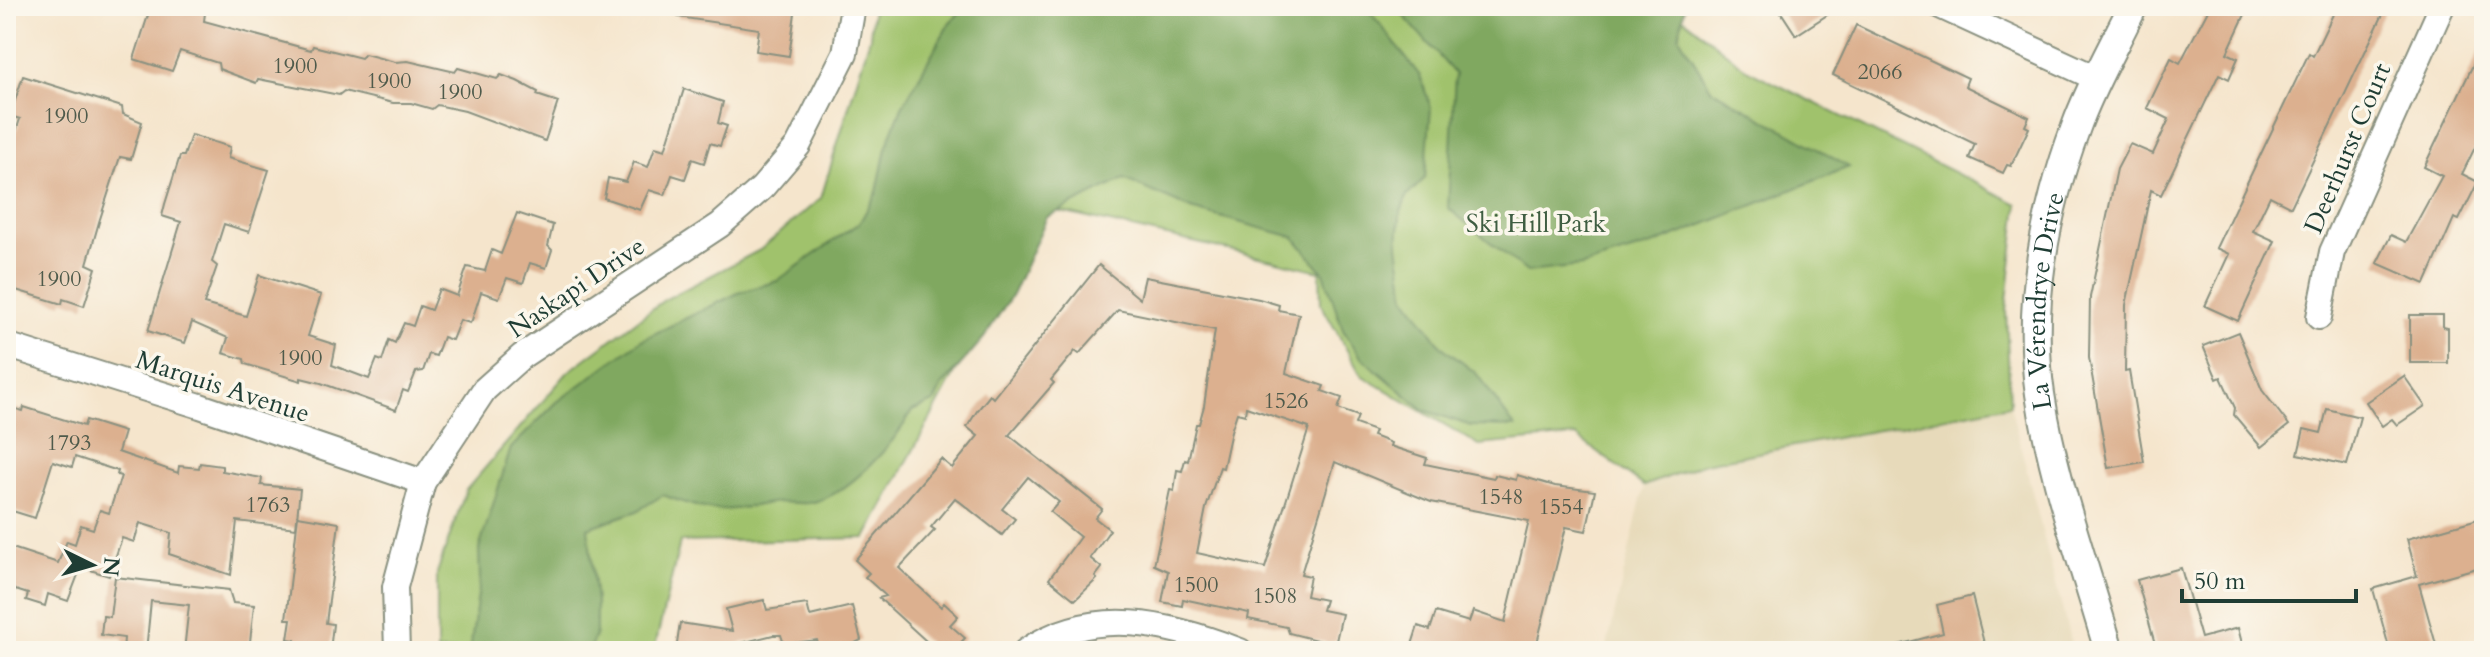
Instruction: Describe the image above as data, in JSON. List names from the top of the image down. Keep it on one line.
{"streets":{"street":["Deerhurst Court","Naskapi Drive","La Vérendrye Drive","Marquis Avenue"]},"crossings":[["Naskapi Drive","Marquis Avenue"]],"parks":["Ski Hill Park"],"house_numbers":["1900","2066","1900","1900","1900","1900","1900","1526","1793","1548","1763","1554","1500","1508"],"scale_bar":"50 m","north":"right"}
